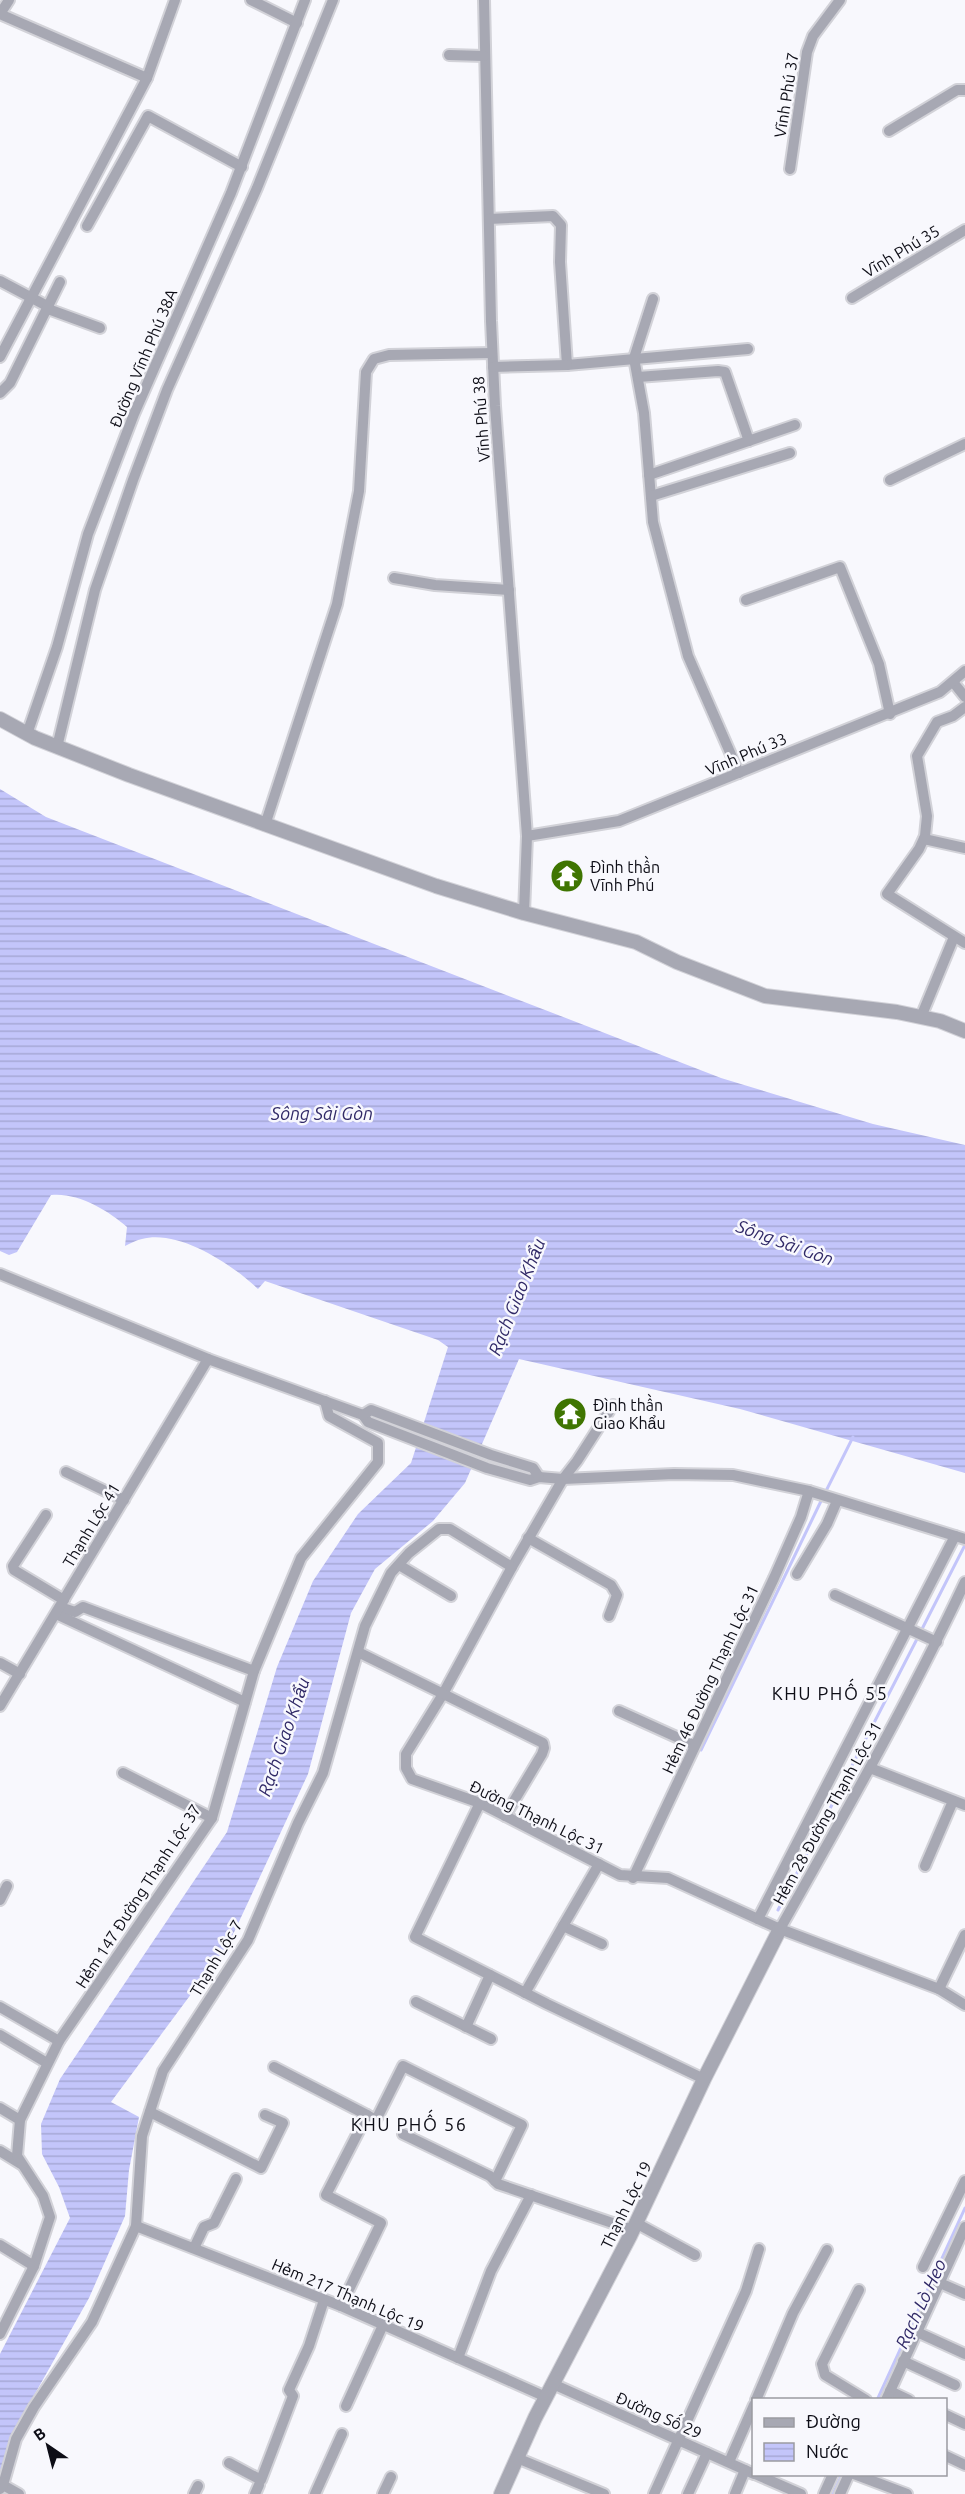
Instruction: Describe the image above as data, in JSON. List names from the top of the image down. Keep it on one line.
{"streets":{"street":["Vĩnh Phú 37","Vĩnh Phú 35","Đường Vĩnh Phú 38A","Vĩnh Phú 38","Vĩnh Phú 33","Thạnh Lộc 41","Hẻm 46 Đường Thạnh Lộc 31","Hẻm 28 Đường Thạnh Lộc 31","Đường Thạnh Lộc 31","Hẻm 147 Đường Thạnh Lộc 37","Thạnh Lộc 7","Thạnh Lộc 19","Hẻm 217 Thạnh Lộc 19","Đường Số 29"]},"crossings":[["Vĩnh Phú 38","Vĩnh Phú 33"],["Hẻm 46 Đường Thạnh Lộc 31","Đường Thạnh Lộc 31"],["Hẻm 28 Đường Thạnh Lộc 31","Đường Thạnh Lộc 31"],["Hẻm 28 Đường Thạnh Lộc 31","Thạnh Lộc 19"],["Đường Thạnh Lộc 31","Thạnh Lộc 7"],["Đường Thạnh Lộc 31","Thạnh Lộc 19"],["Thạnh Lộc 7","Hẻm 217 Thạnh Lộc 19"],["Thạnh Lộc 19","Hẻm 217 Thạnh Lộc 19"],["Thạnh Lộc 19","Đường Số 29"]],"districts":["KHU PHỐ 55","KHU PHỐ 56"],"water":["Sông Sài Gòn","Rạch Giao Khẩu","Rạch Lò Heo"],"places":{"temple":["Đình thần Vĩnh Phú","Đình thần Giao Khẩu"]},"legend":["Đường","Nước"],"north":"top left"}
